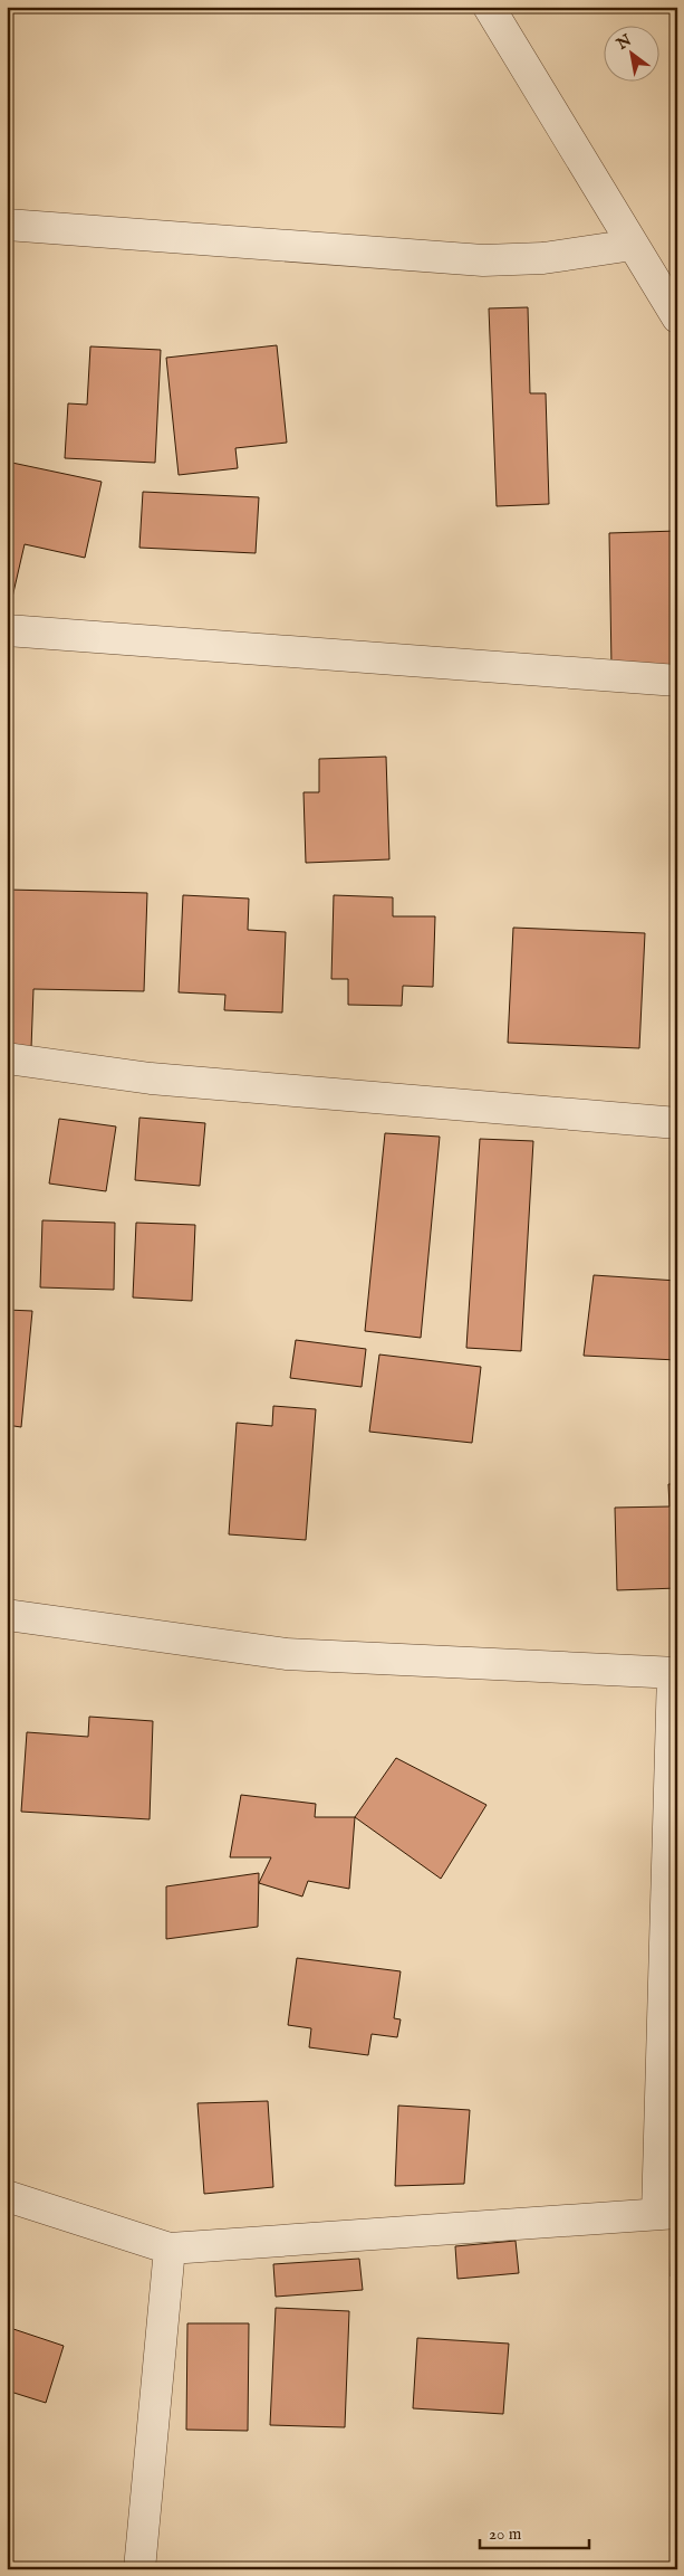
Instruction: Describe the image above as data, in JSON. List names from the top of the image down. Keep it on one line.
{"scale_bar":"20 m","north":"top left"}
